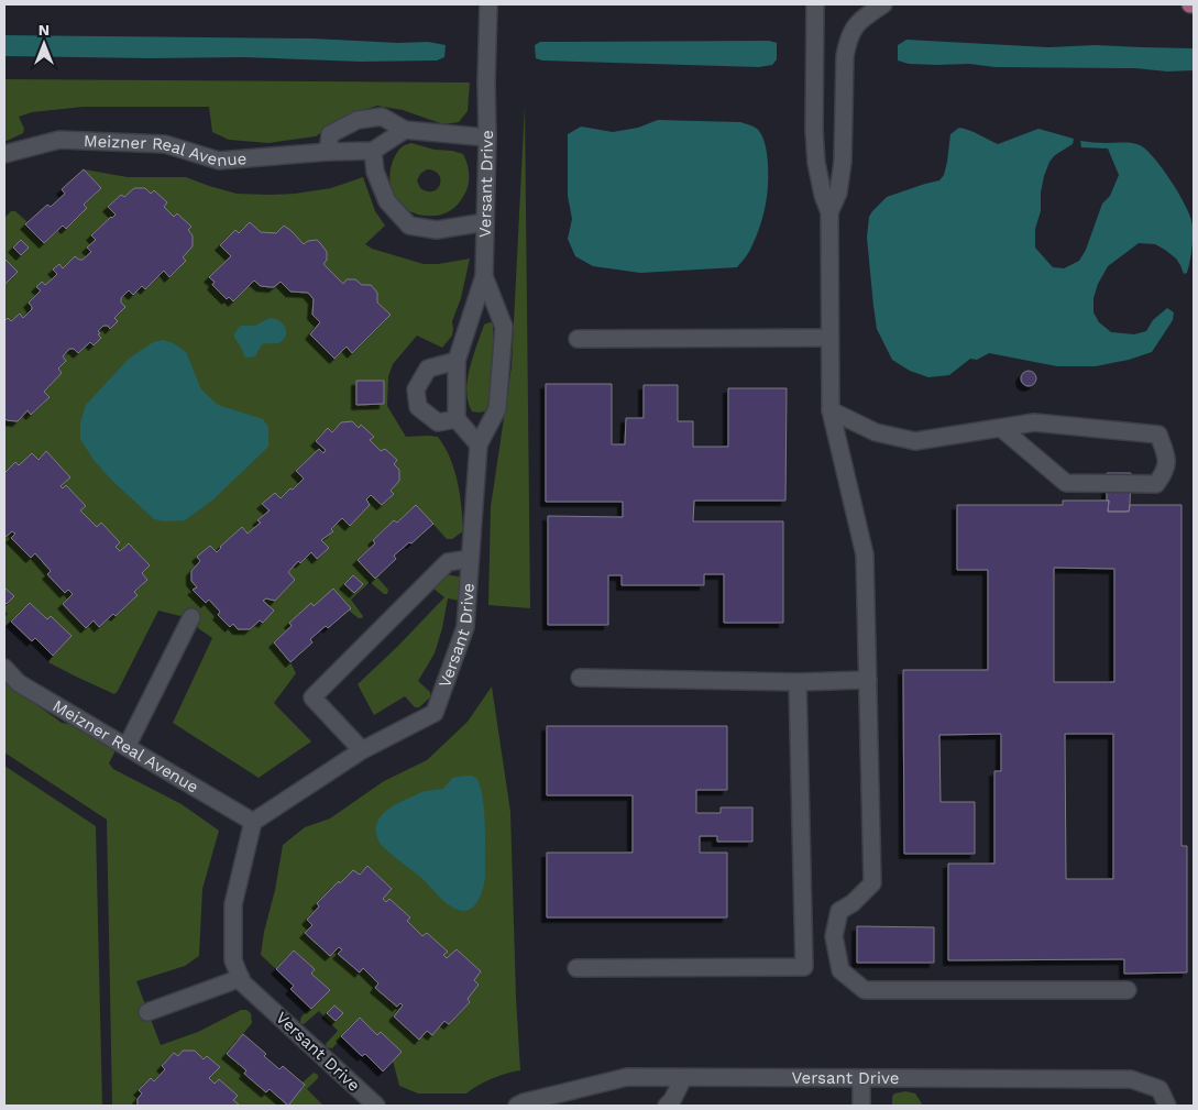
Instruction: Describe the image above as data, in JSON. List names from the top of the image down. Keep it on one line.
{"streets":{"street":["Meizner Real Avenue","Versant Drive"]},"crossings":[["Meizner Real Avenue","Versant Drive"]],"north":"top"}
